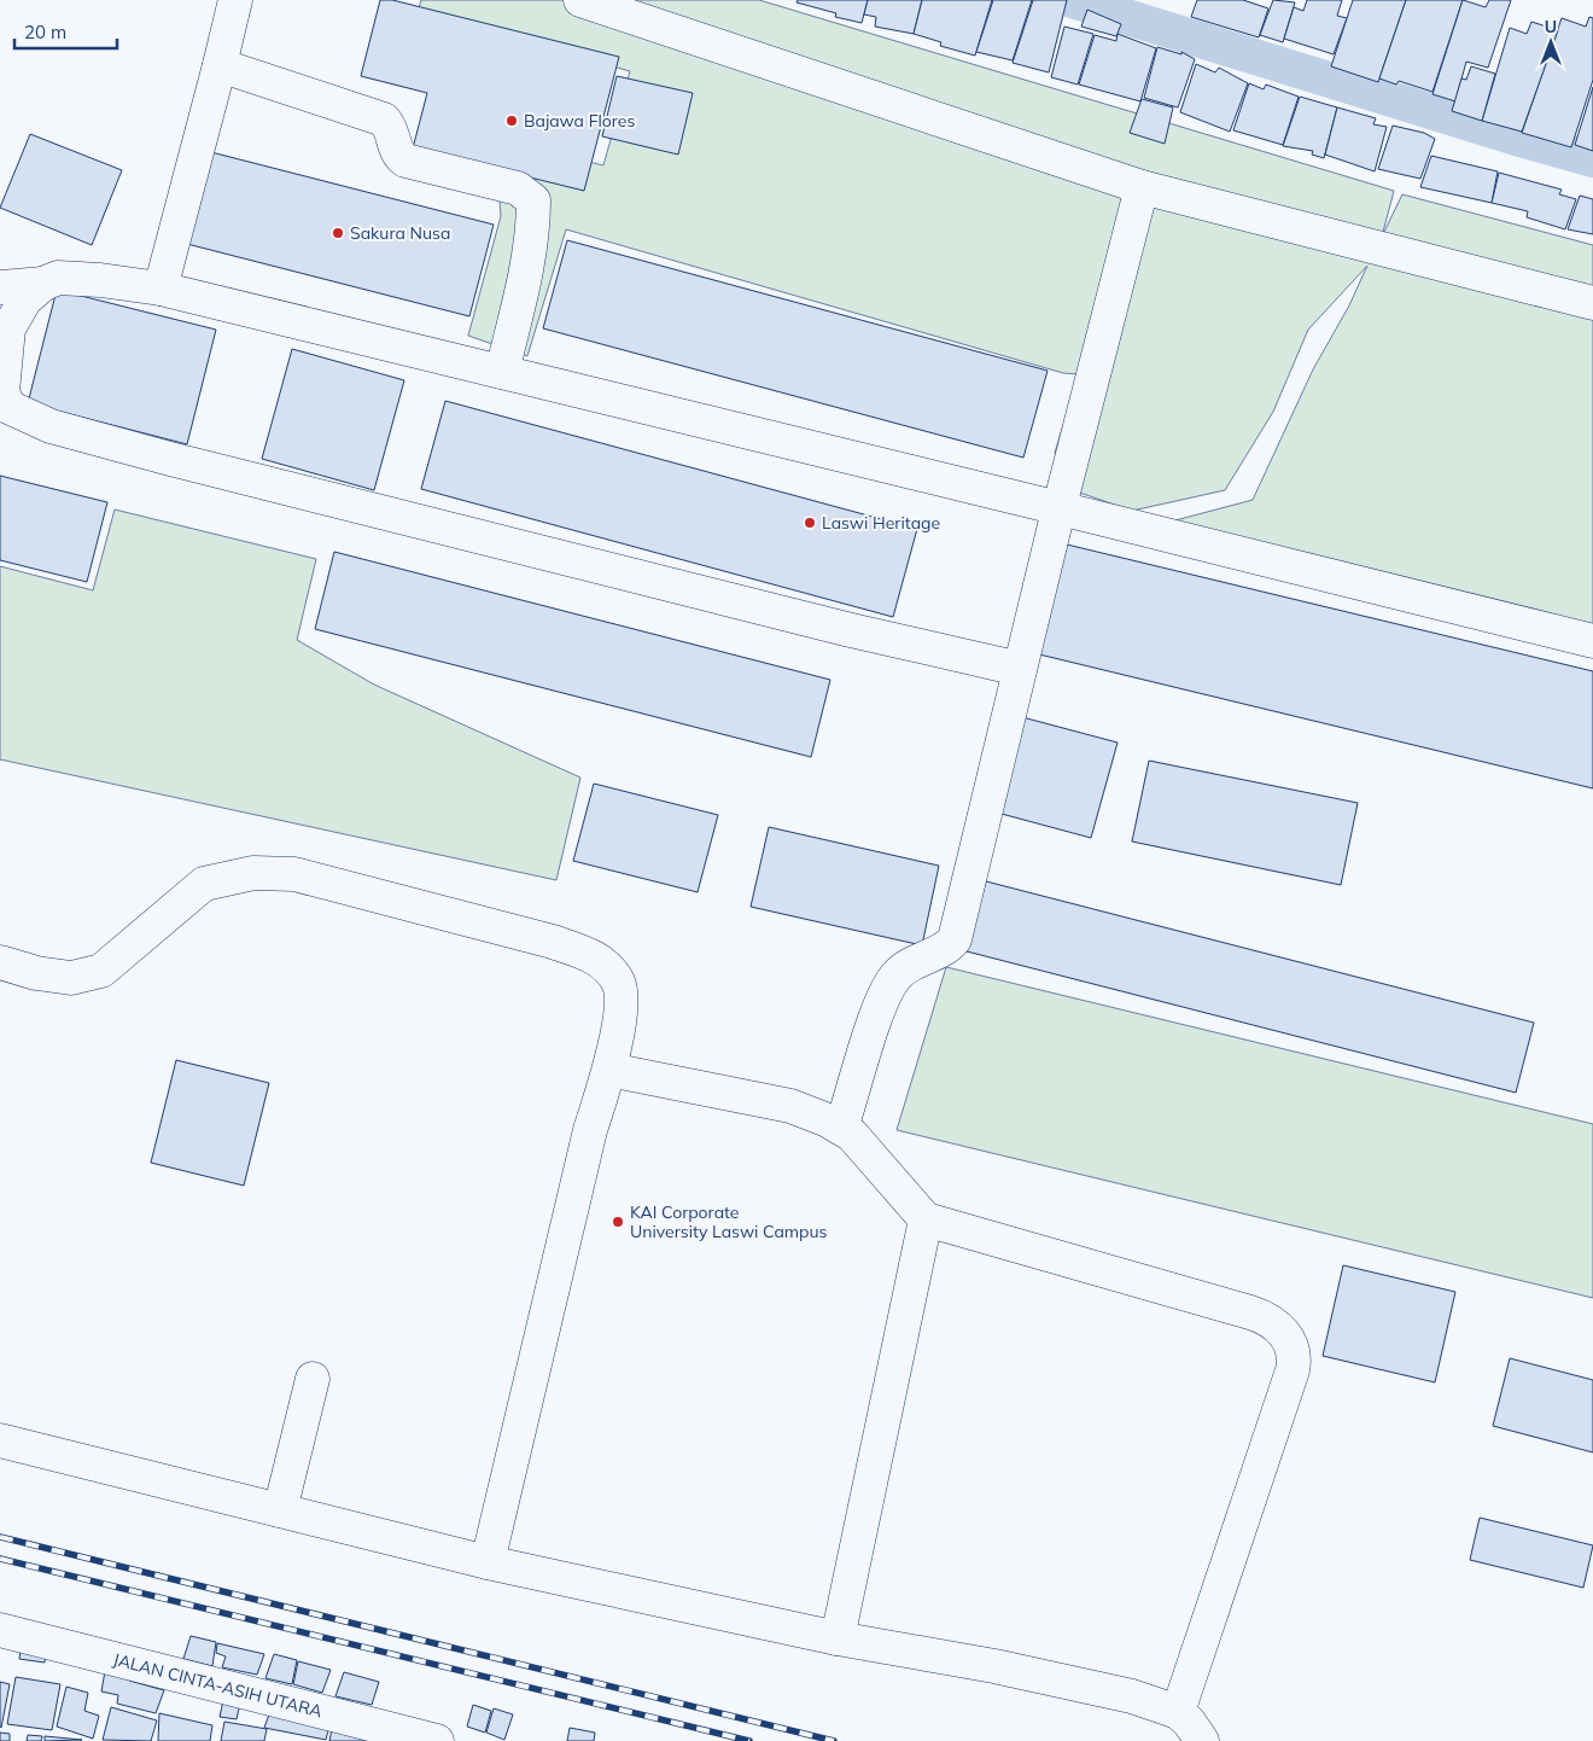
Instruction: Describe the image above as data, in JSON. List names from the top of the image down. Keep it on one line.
{"streets":{"street":["JALAN CINTA-ASIH UTARA"]},"places":["Bajawa Flores","Sakura Nusa","Laswi Heritage","KAI Corporate University Laswi Campus"],"scale_bar":"20 m","north":"top"}
